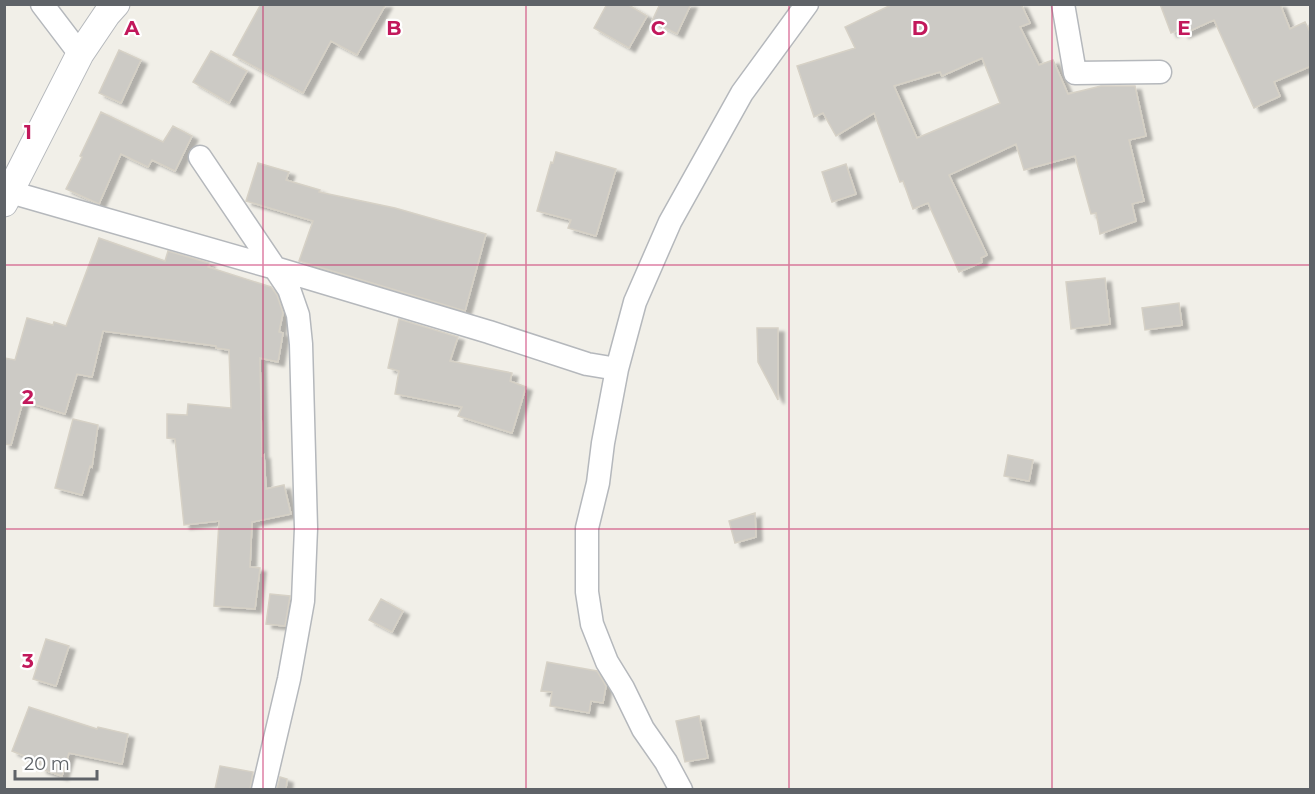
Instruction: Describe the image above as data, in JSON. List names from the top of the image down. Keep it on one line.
{"scale_bar":"20 m","grid":{"columns":["A","B","C","D","E"],"rows":["1","2","3"]}}
